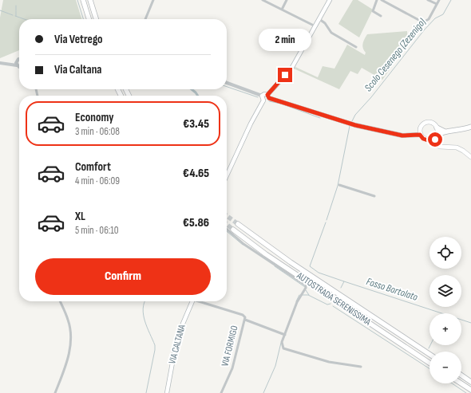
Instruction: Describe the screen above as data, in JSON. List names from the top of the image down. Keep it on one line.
{"streets":{"highway":["AUTOSTRADA SERENISSIMA"],"main road":["VIA CALTANA"],"street":["VIA FORMIGO"]},"water":["Scolo Cesenego (Zezenigo)","Fosso Bortolato"],"page":{"banner":["Via Vetrego","Via Caltana"],"bubble":"2 min","list":[{"name":"Economy","note":"3 min · 06:08","value":"€3.45"},{"name":"Comfort","note":"4 min · 06:09","value":"€4.65"},{"name":"XL","note":"5 min · 06:10","value":"€5.86"}],"map_buttons":["+","−"],"buttons":"Confirm"}}
